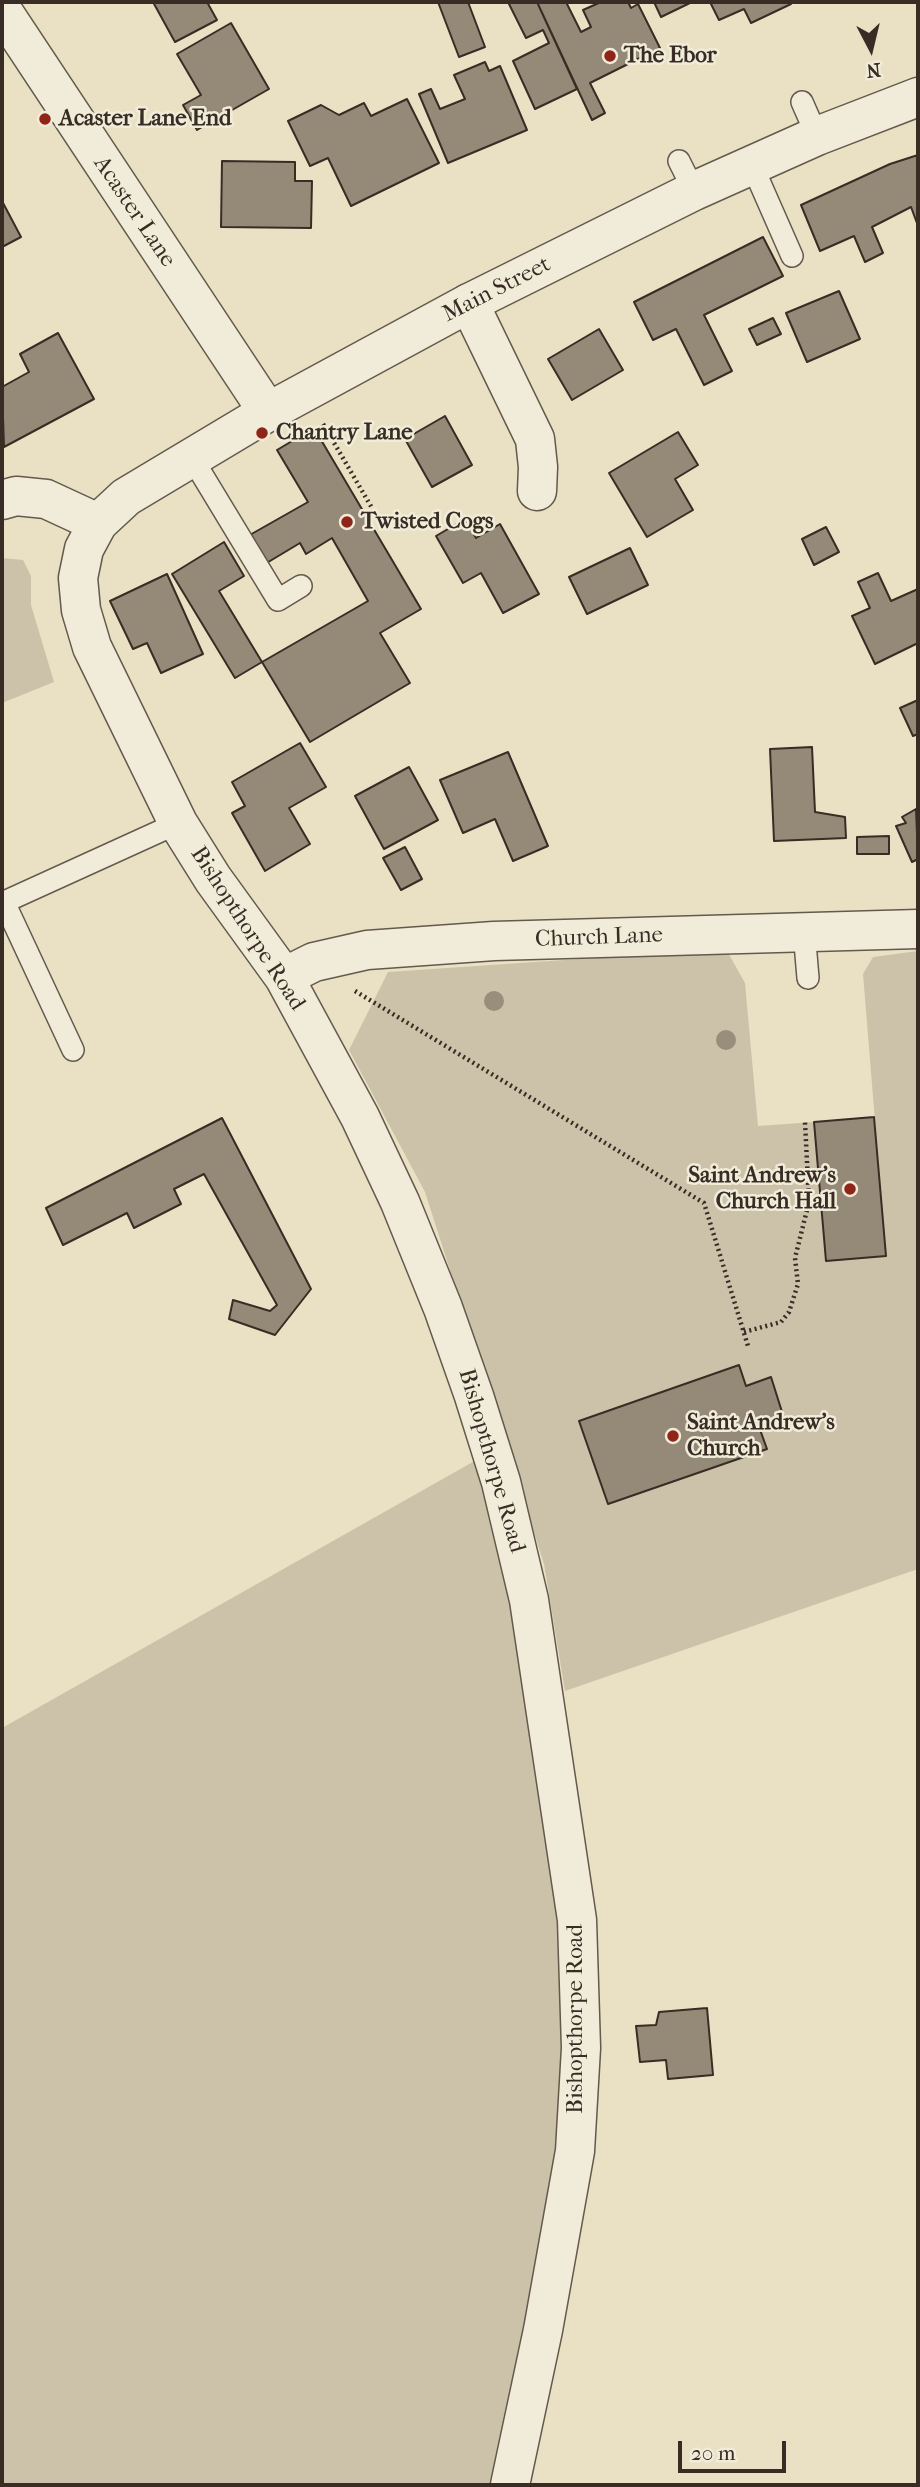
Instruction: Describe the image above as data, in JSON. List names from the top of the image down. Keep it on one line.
{"streets":{"street":["Acaster Lane","Main Street","Bishopthorpe Road","Church Lane"]},"crossings":[["Acaster Lane","Main Street"],["Main Street","Bishopthorpe Road"],["Bishopthorpe Road","Church Lane"]],"places":["The Ebor","Acaster Lane End","Chantry Lane","Twisted Cogs","Saint Andrew's Church Hall","Saint Andrew's Church"],"scale_bar":"20 m","north":"bottom"}
